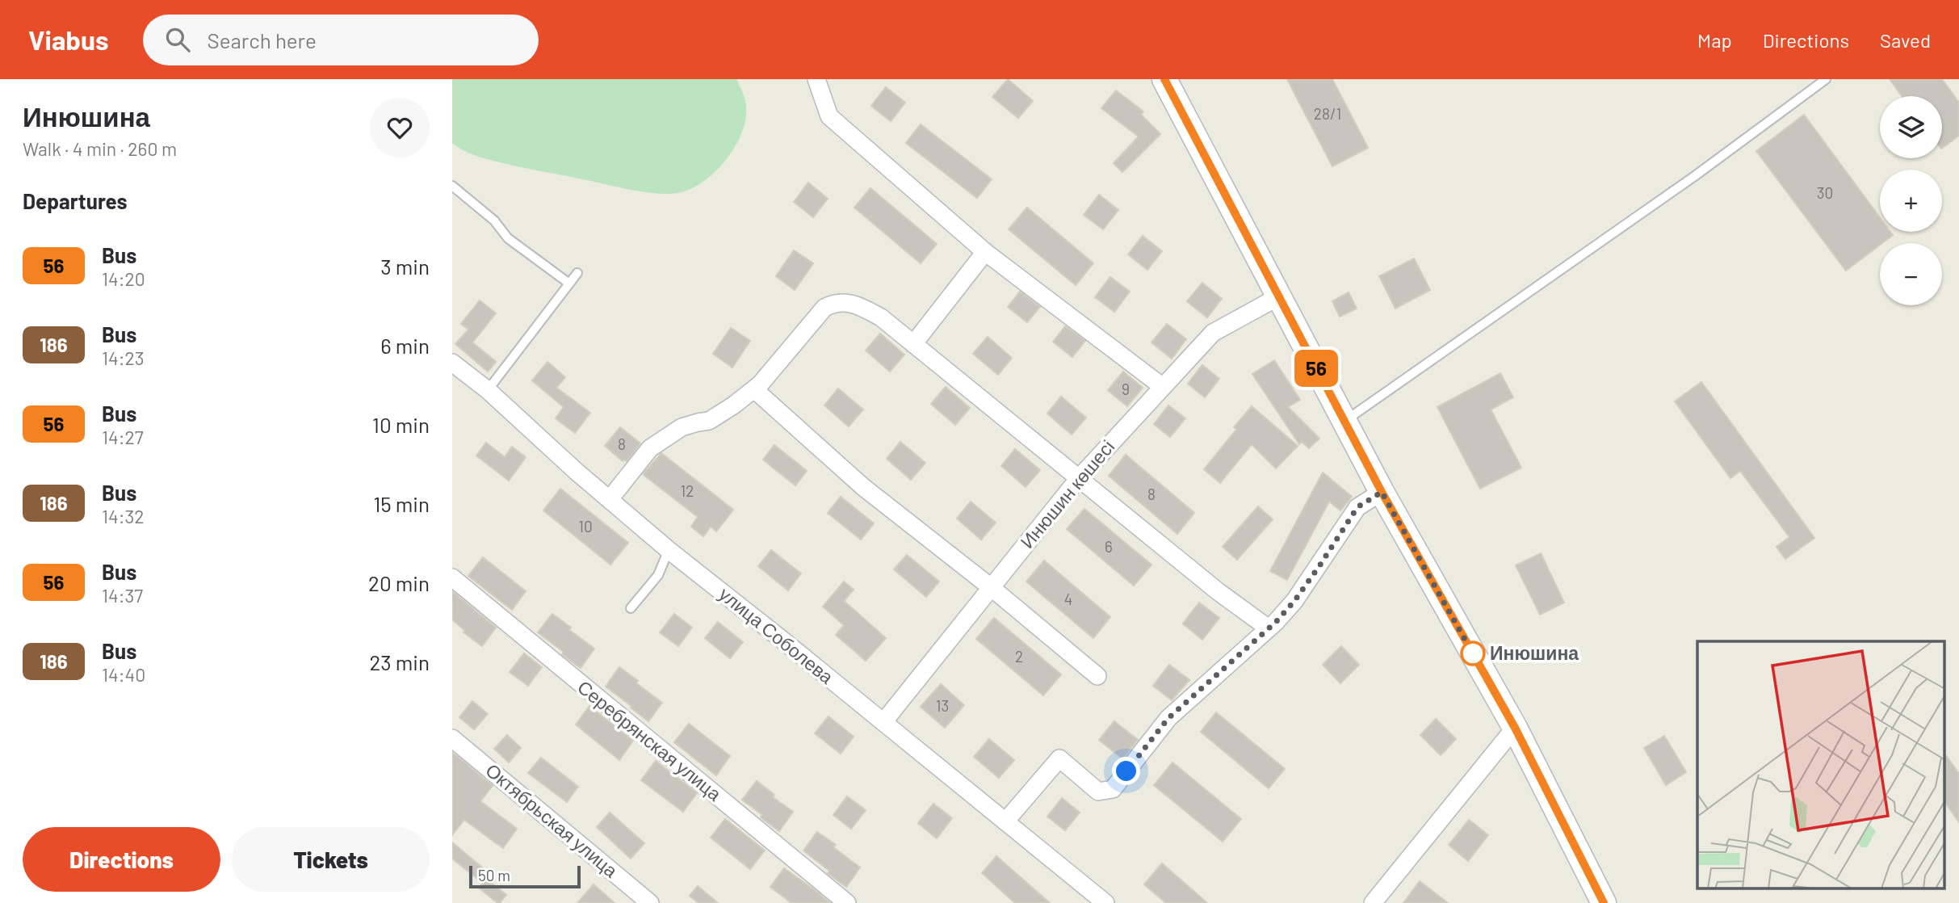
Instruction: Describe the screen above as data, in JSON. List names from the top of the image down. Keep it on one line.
{"streets":{"street":["Инюшин көшесі","улица Соболева","Серебрянская улица","Октябрьская улица"]},"crossings":[["Инюшин көшесі","улица Соболева"]],"places":["Инюшина"],"lines":["bus line 56"],"house_numbers":["28/1","30","9","8","12","8","10","6","4","2","13"],"scale_bar":"50 m","page":{"header":"Viabus","search":"Search here","nav":["Map","Directions","Saved"],"heading":[["Инюшина","Walk · 4 min · 260 m"],"Departures"],"on_map":"56","map_buttons":["+","−"],"list":[{"mark":"56","name":"Bus","note":"14:20","value":"3 min"},{"mark":"186","name":"Bus","note":"14:23","value":"6 min"},{"mark":"56","name":"Bus","note":"14:27","value":"10 min"},{"mark":"186","name":"Bus","note":"14:32","value":"15 min"},{"mark":"56","name":"Bus","note":"14:37","value":"20 min"},{"mark":"186","name":"Bus","note":"14:40","value":"23 min"}],"buttons":["Directions","Tickets"],"scale":"50 m"}}
